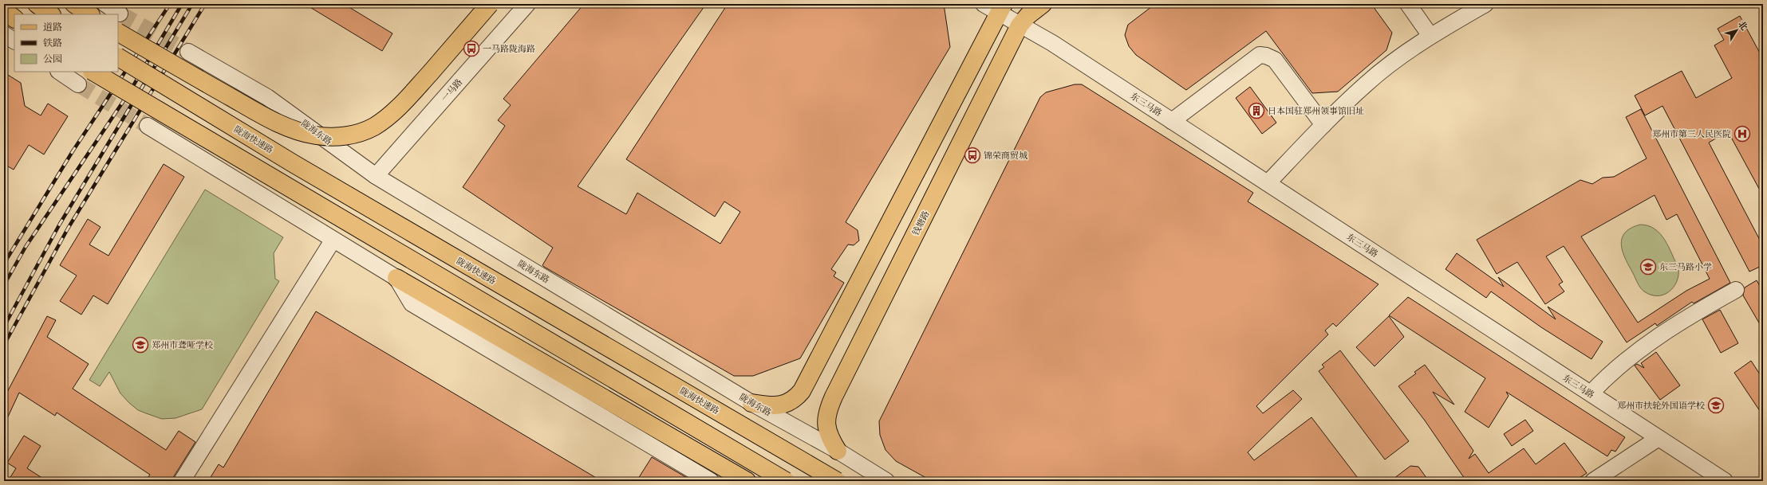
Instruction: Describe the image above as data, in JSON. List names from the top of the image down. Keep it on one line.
{"streets":{"main road":["陇海快速路","钱塘路"],"street":["一马路","东三马路","陇海东路"]},"crossings":[["一马路","陇海东路"],["东三马路","钱塘路"],["陇海东路","钱塘路"]],"places":{"bus stop":["一马路陇海路","锦荣商贸城"],"building":["日本国驻郑州领事馆旧址"],"hospital":["郑州市第三人民医院"],"school or university":["东三马路小学","郑州市聋哑学校","郑州市扶轮外国语学校"]},"legend":["道路","铁路","公园"],"north":"top right"}
